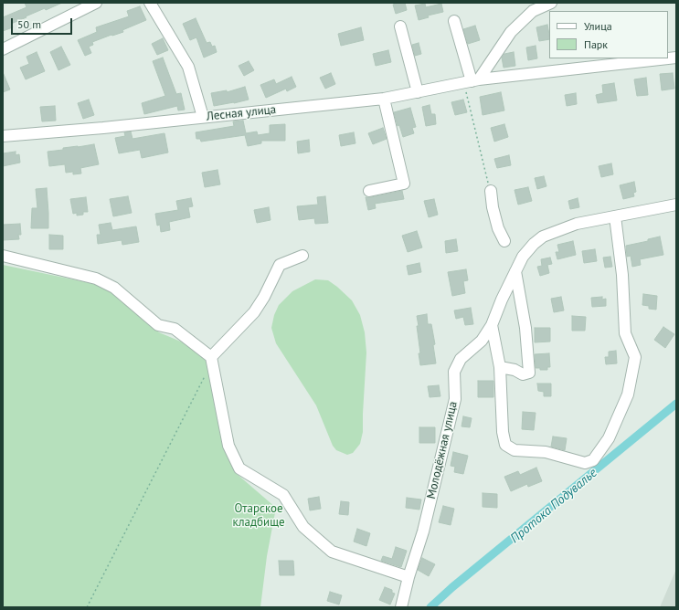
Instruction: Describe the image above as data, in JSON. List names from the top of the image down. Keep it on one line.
{"streets":{"street":["Лесная улица","Молодёжная улица"]},"water":["Протока Подувалье"],"parks":["Отарское кладбище"],"legend":["Улица","Парк"],"scale_bar":"50 m"}
